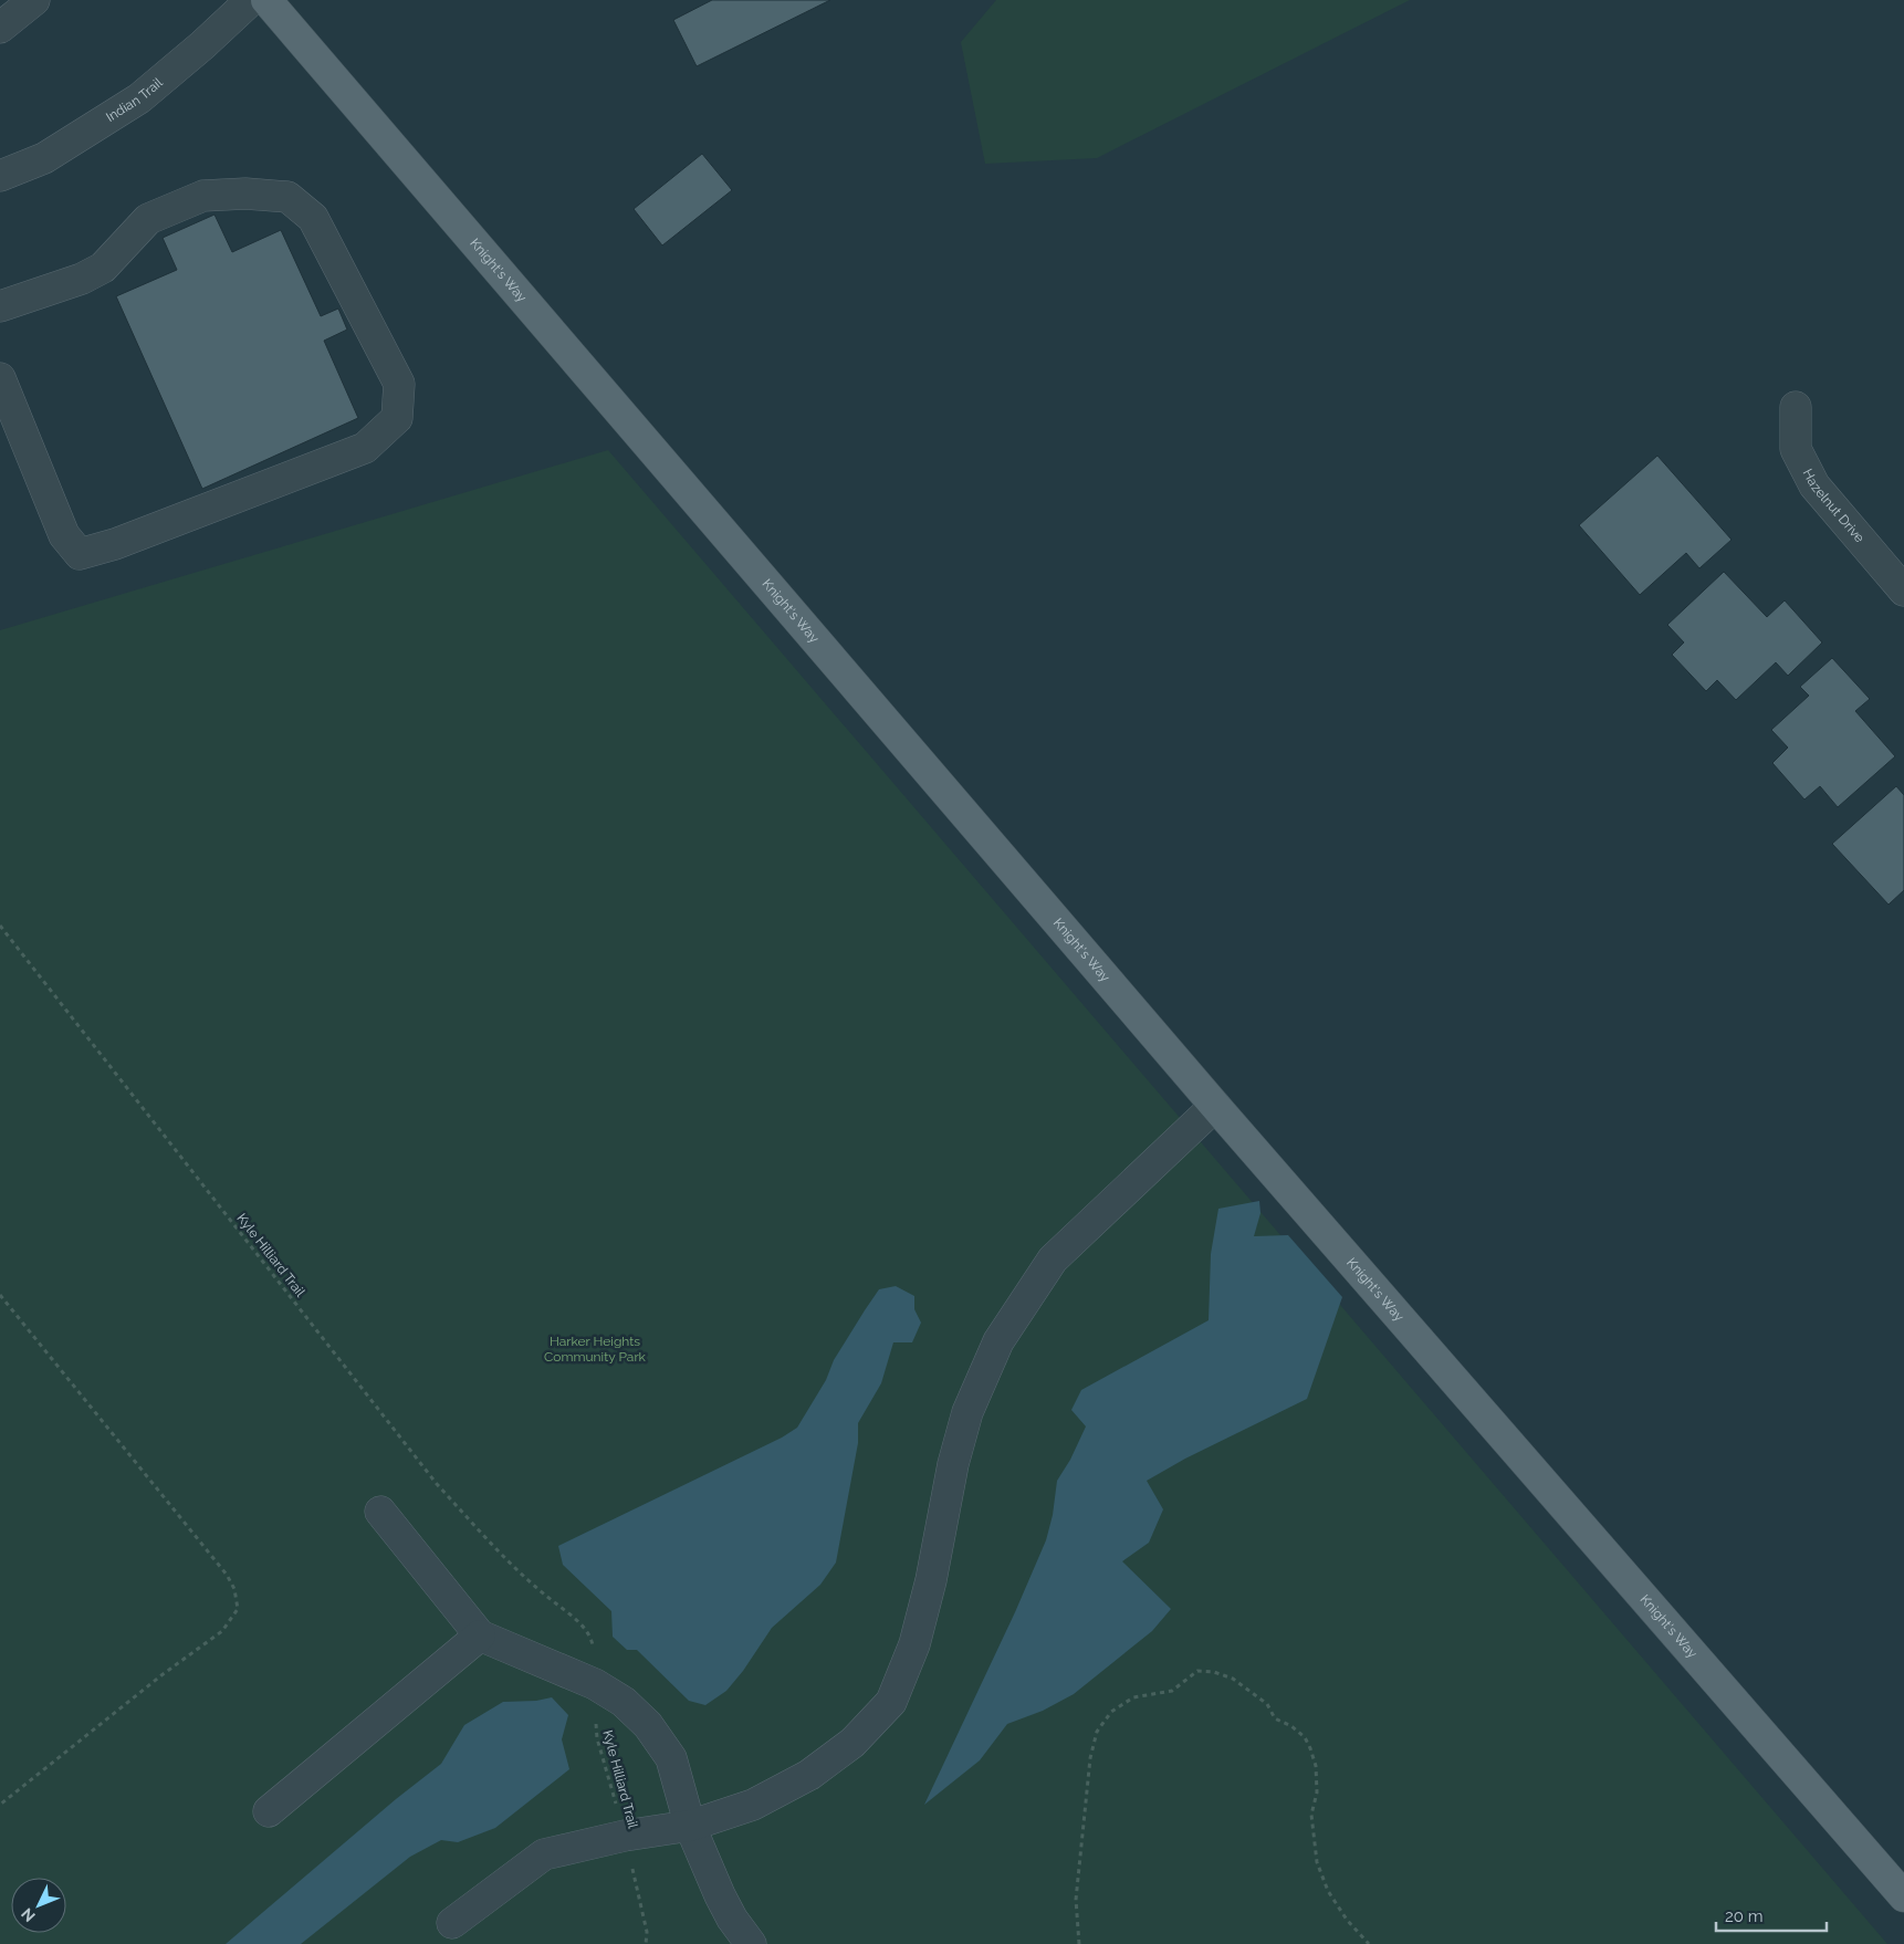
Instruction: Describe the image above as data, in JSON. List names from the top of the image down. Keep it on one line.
{"streets":{"main road":["Knight's Way"],"street":["Indian Trail","Hazelnut Drive"],"path":["Kyle Hilliard Trail"]},"parks":["Harker Heights Community Park"],"scale_bar":"20 m","north":"bottom left"}
